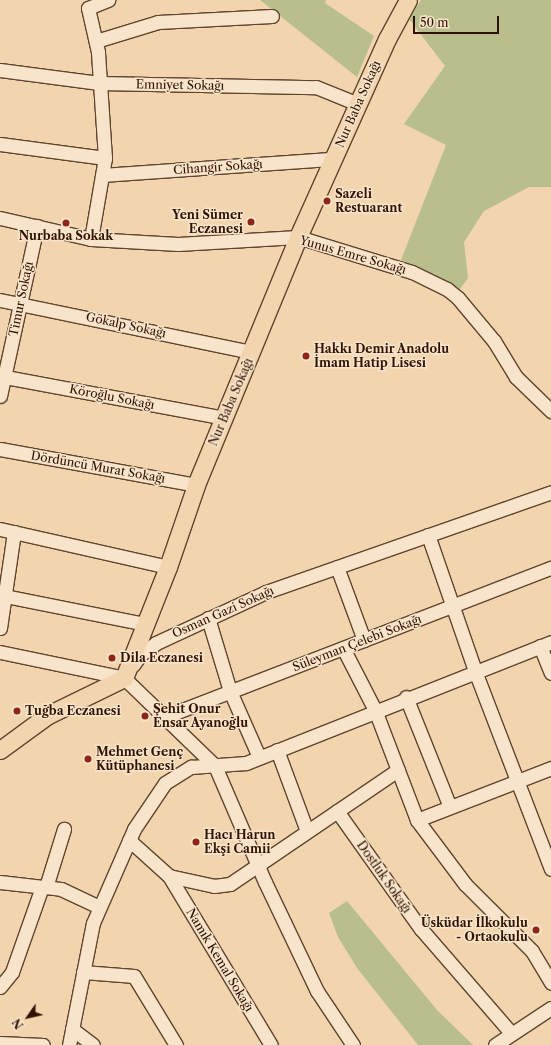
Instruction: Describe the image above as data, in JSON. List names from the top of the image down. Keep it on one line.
{"streets":{"main road":["Nur Baba Sokağı"],"street":["Emniyet Sokağı","Cihangir Sokağı","Yunus Emre Sokağı","Timur Sokağı","Gökalp Sokağı","Köroğlu Sokağı","Dördüncü Murat Sokağı","Osman Gazi Sokağı","Süleyman Çelebi Sokağı","Dostluk Sokağı","Namık Kemal Sokağı"]},"crossings":[["Emniyet Sokağı","Nur Baba Sokağı"],["Nur Baba Sokağı","Cihangir Sokağı"],["Nur Baba Sokağı","Yunus Emre Sokağı"],["Nur Baba Sokağı","Gökalp Sokağı"],["Nur Baba Sokağı","Köroğlu Sokağı"],["Nur Baba Sokağı","Dördüncü Murat Sokağı"],["Nur Baba Sokağı","Osman Gazi Sokağı"],["Yunus Emre Sokağı","Timur Sokağı"],["Timur Sokağı","Gökalp Sokağı"],["Timur Sokağı","Köroğlu Sokağı"]],"places":["Sazeli Restuarant","Yeni Sümer Eczanesi","Nurbaba Sokak","Hakkı Demir Anadolu İmam Hatip Lisesi","Dila Eczanesi","Tuğba Eczanesi","Şehit Onur Ensar Ayanoğlu","Mehmet Genç Kütüphanesi","Hacı Harun Ekşi Camii","Üsküdar İlkokulu - Ortaokulu"],"scale_bar":"50 m","north":"bottom left"}
